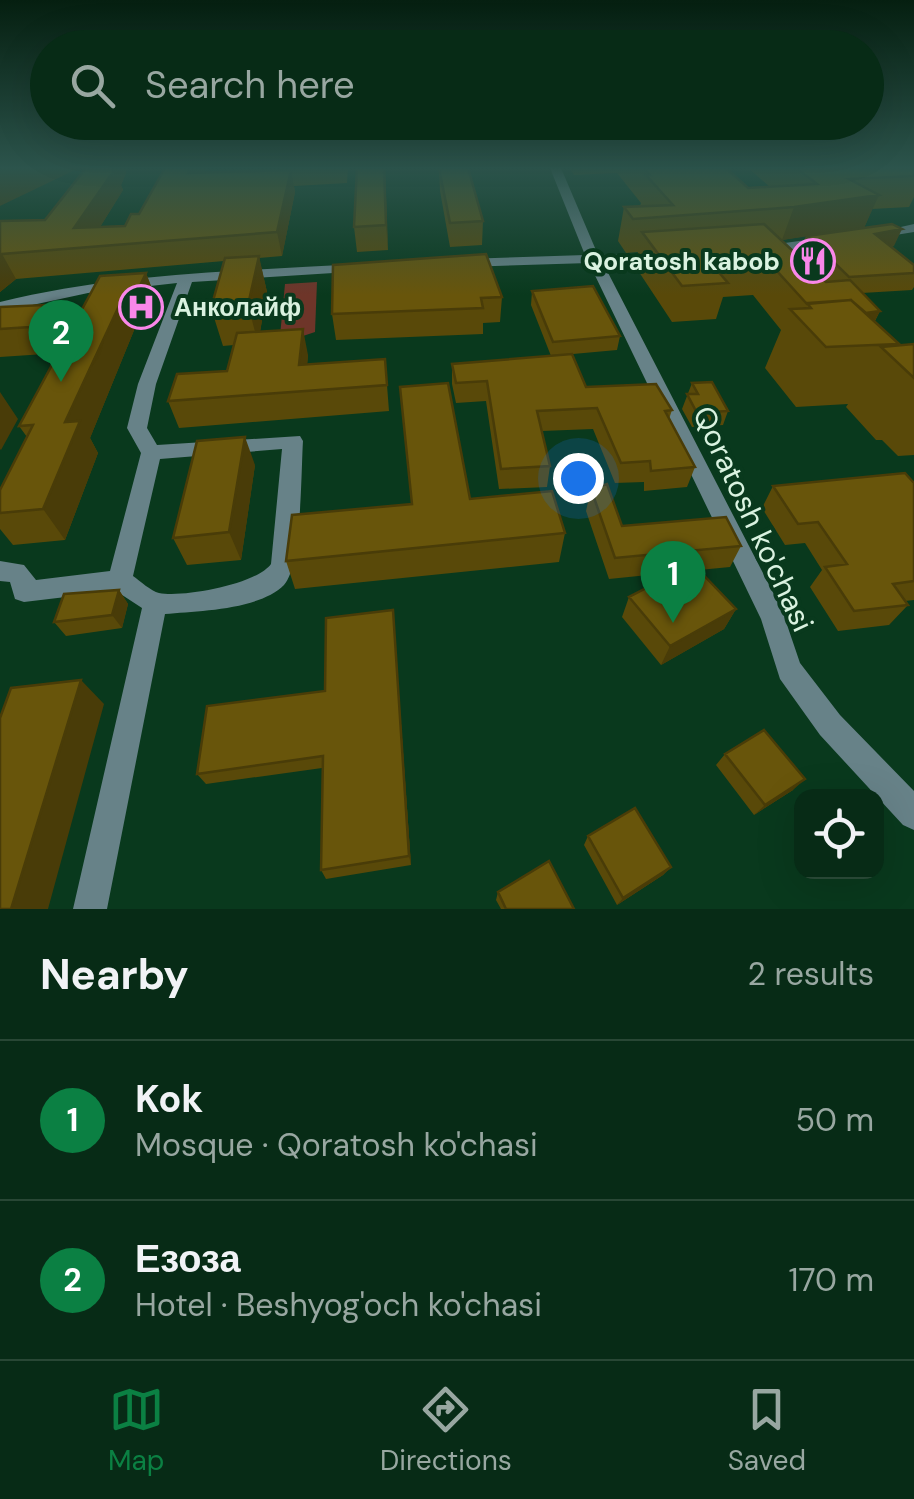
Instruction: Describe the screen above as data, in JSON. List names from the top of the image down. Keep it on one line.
{"streets":{"street":["Qoratosh ko'chasi"]},"places":{"restaurant":["Qoratosh kabob"],"hospital":["Анколайф"]},"page":{"search":"Search here","pins":["2","1"],"heading":["Nearby","2 results"],"list":[{"mark":"1","name":"Kok","note":"Mosque · Qoratosh ko'chasi","value":"50 m"},{"mark":"2","name":"Езоза","note":"Hotel · Beshyog'och ko'chasi","value":"170 m"}],"nav":["Map","Directions","Saved"]}}
